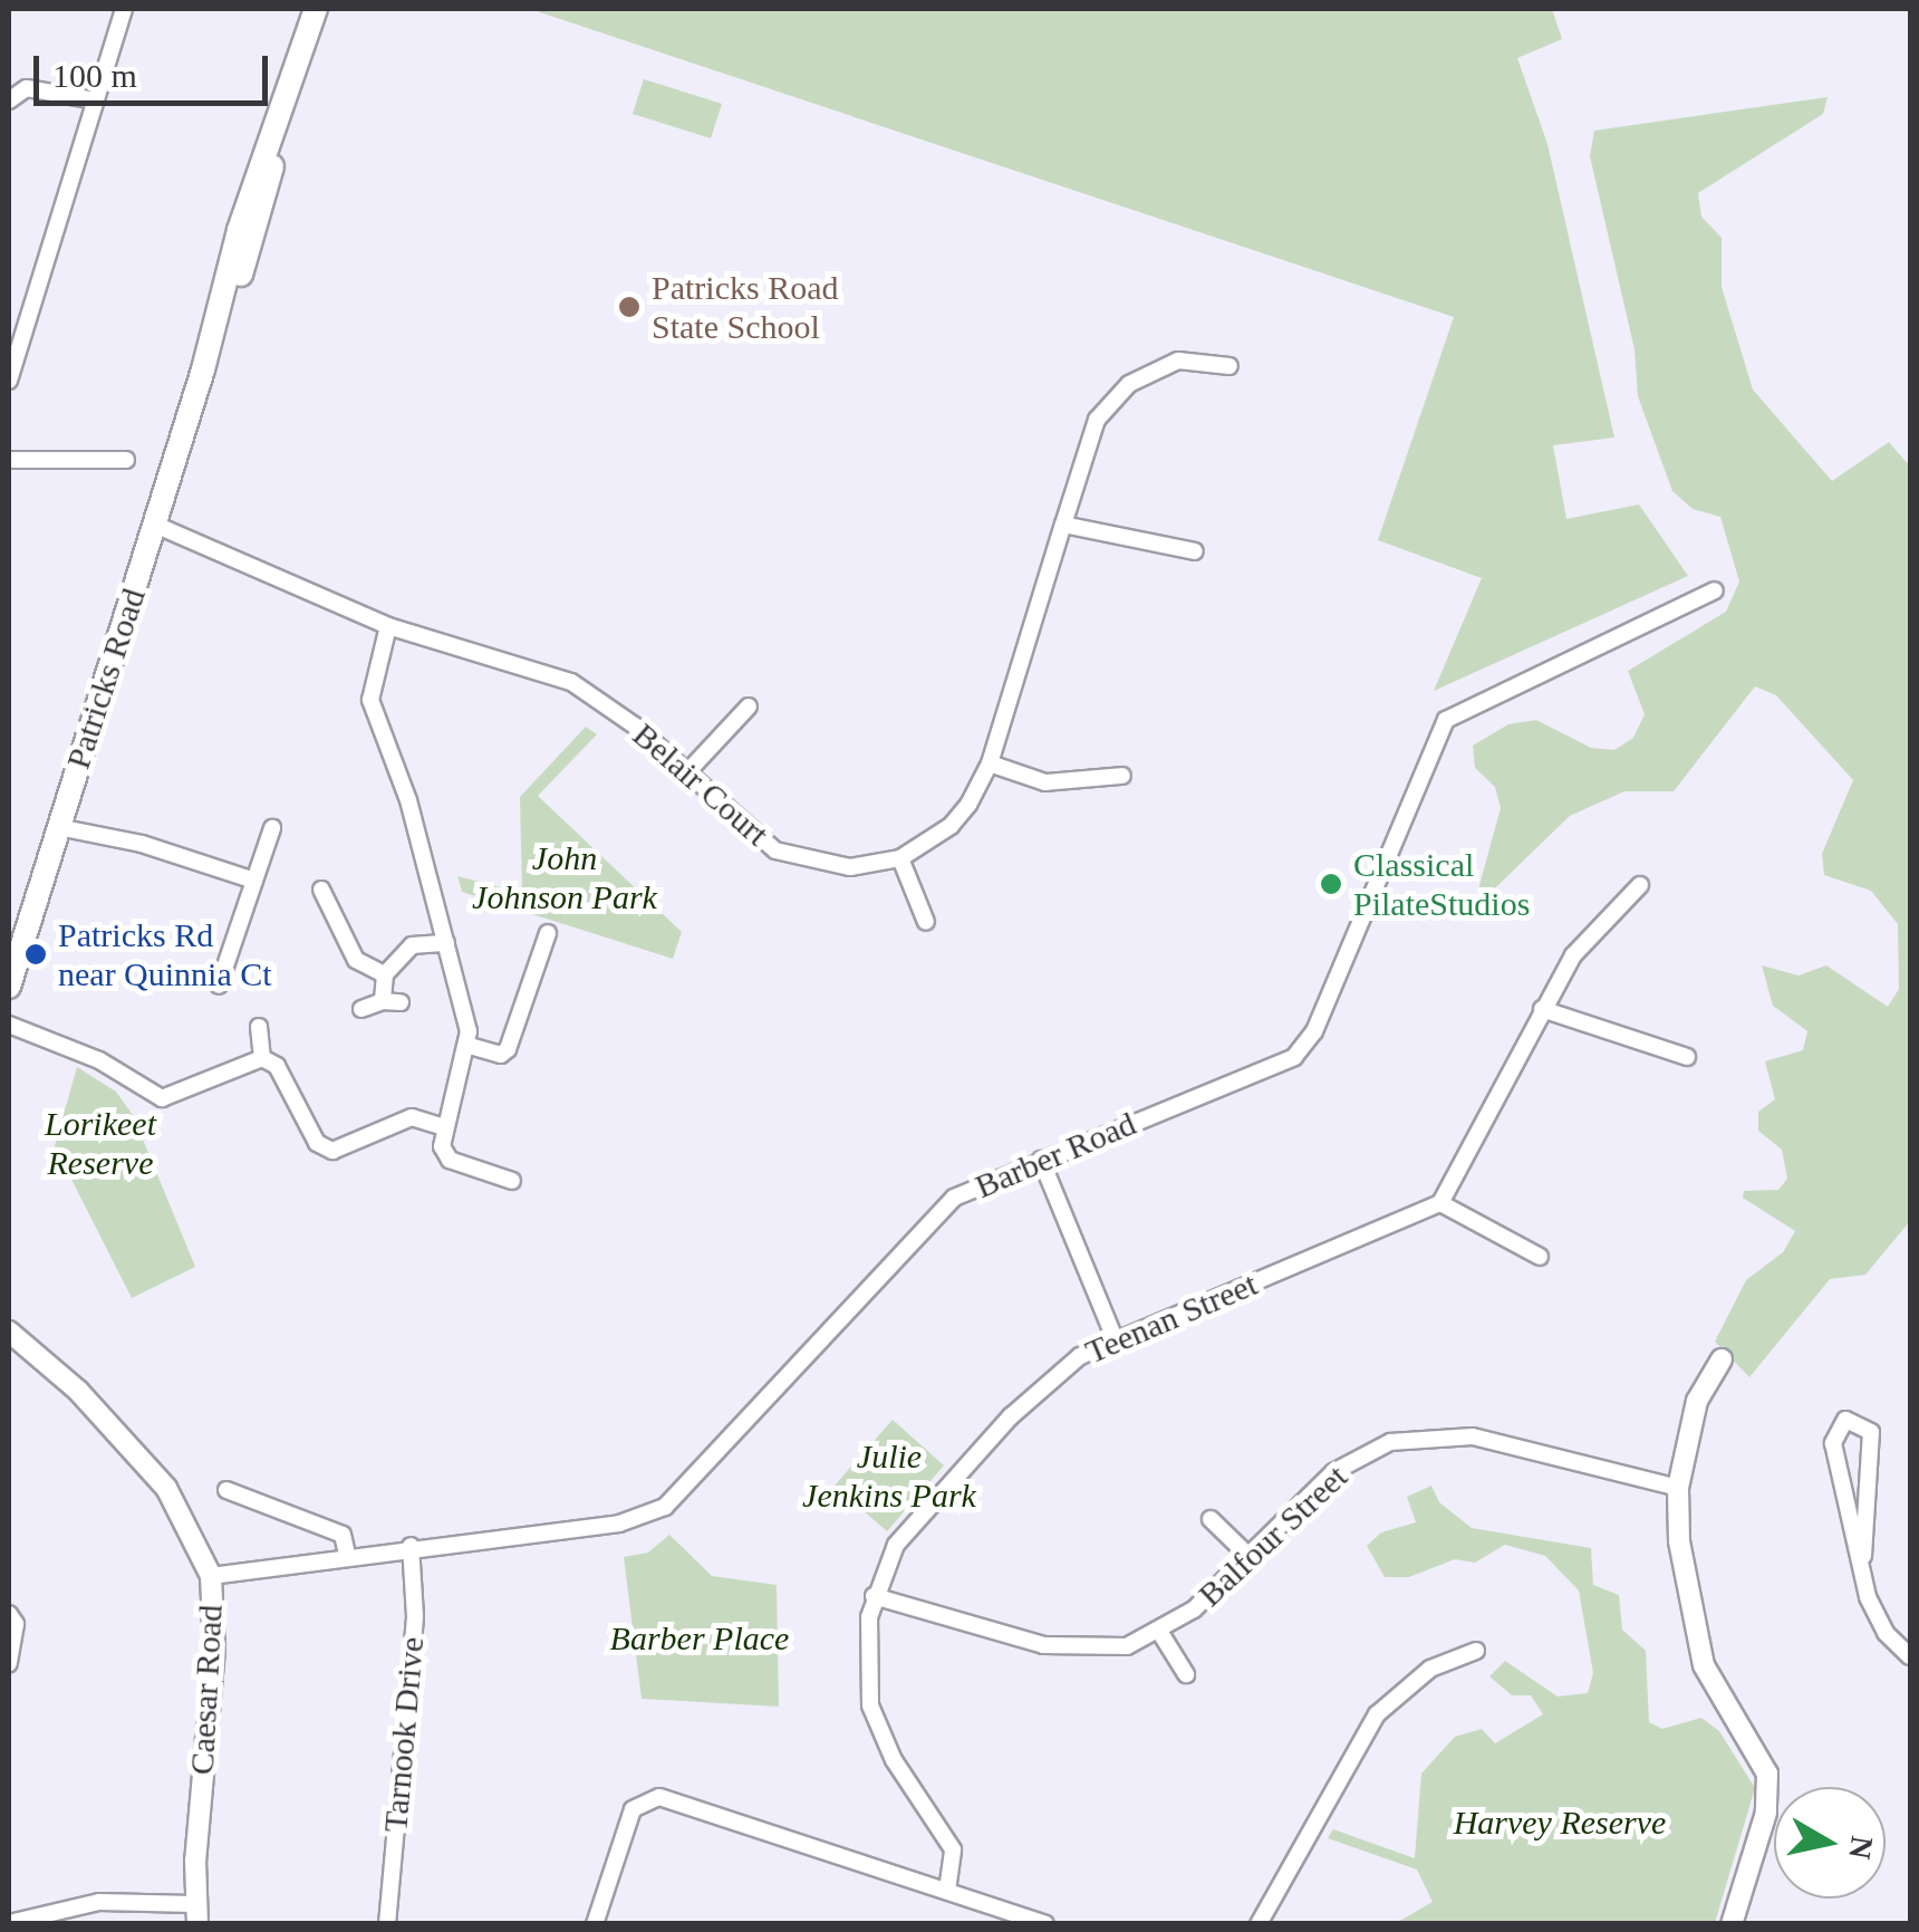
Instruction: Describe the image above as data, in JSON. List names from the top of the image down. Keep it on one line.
{"streets":{"main road":["Patricks Road"],"street":["Belair Court","Barber Road","Teenan Street","Balfour Street","Caesar Road","Tarnook Drive"]},"crossings":[["Patricks Road","Belair Court"],["Barber Road","Caesar Road"],["Barber Road","Tarnook Drive"],["Teenan Street","Balfour Street"]],"parks":["John Johnson Park","Lorikeet Reserve","Julie Jenkins Park","Barber Place","Harvey Reserve"],"places":["Patricks Road State School","Classical PilateStudios","Patricks Rd near Quinnia Ct"],"scale_bar":"100 m","north":"right"}
